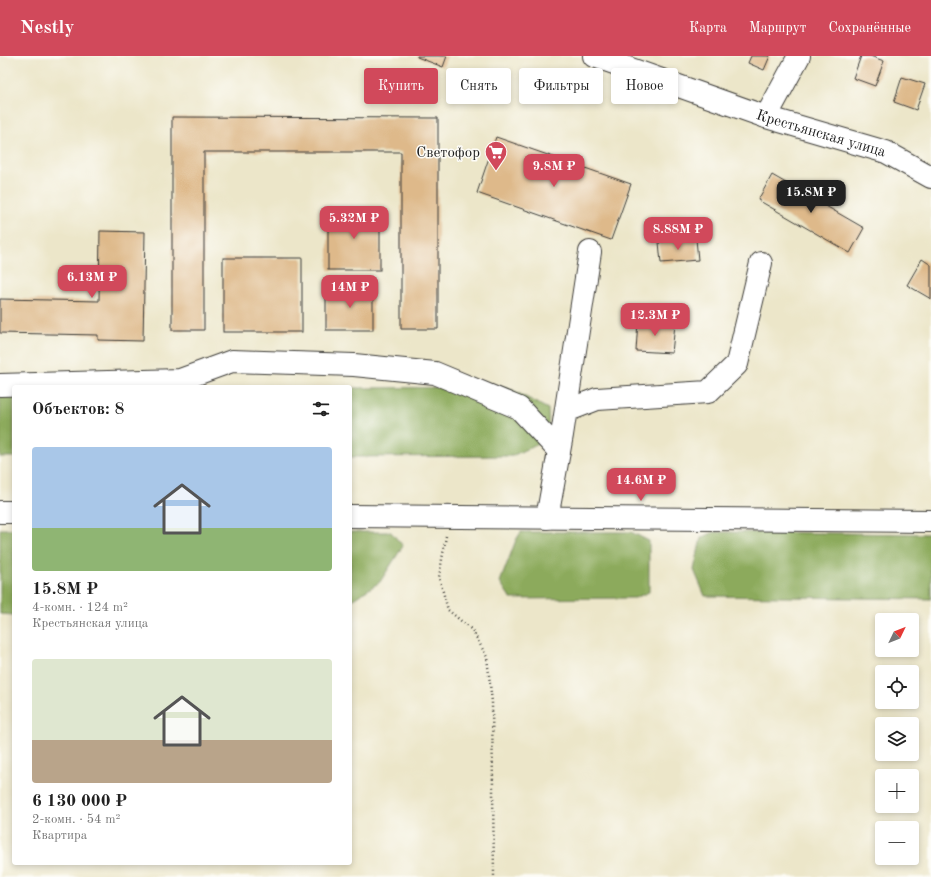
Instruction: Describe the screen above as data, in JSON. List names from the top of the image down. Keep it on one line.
{"streets":{"street":["Крестьянская улица"]},"places":{"supermarket":["Светофор"]},"north":"top right","page":{"header":"Nestly","nav":["Карта","Маршрут","Сохранённые"],"chip":["Купить","Снять","Фильтры","Новое"],"price":["9.8M ₽","15.8M ₽","5.32M ₽","8.88M ₽","6.13M ₽","14M ₽","12.3M ₽","14.6M ₽"],"heading":"Объектов: 8","list":[{"name":"15.8M ₽","note":"4-комн. · 124 m² · Крестьянская улица"},{"name":"6 130 000 ₽","note":"2-комн. · 54 m² · Квартира"}],"map_buttons":["+","−"]}}
